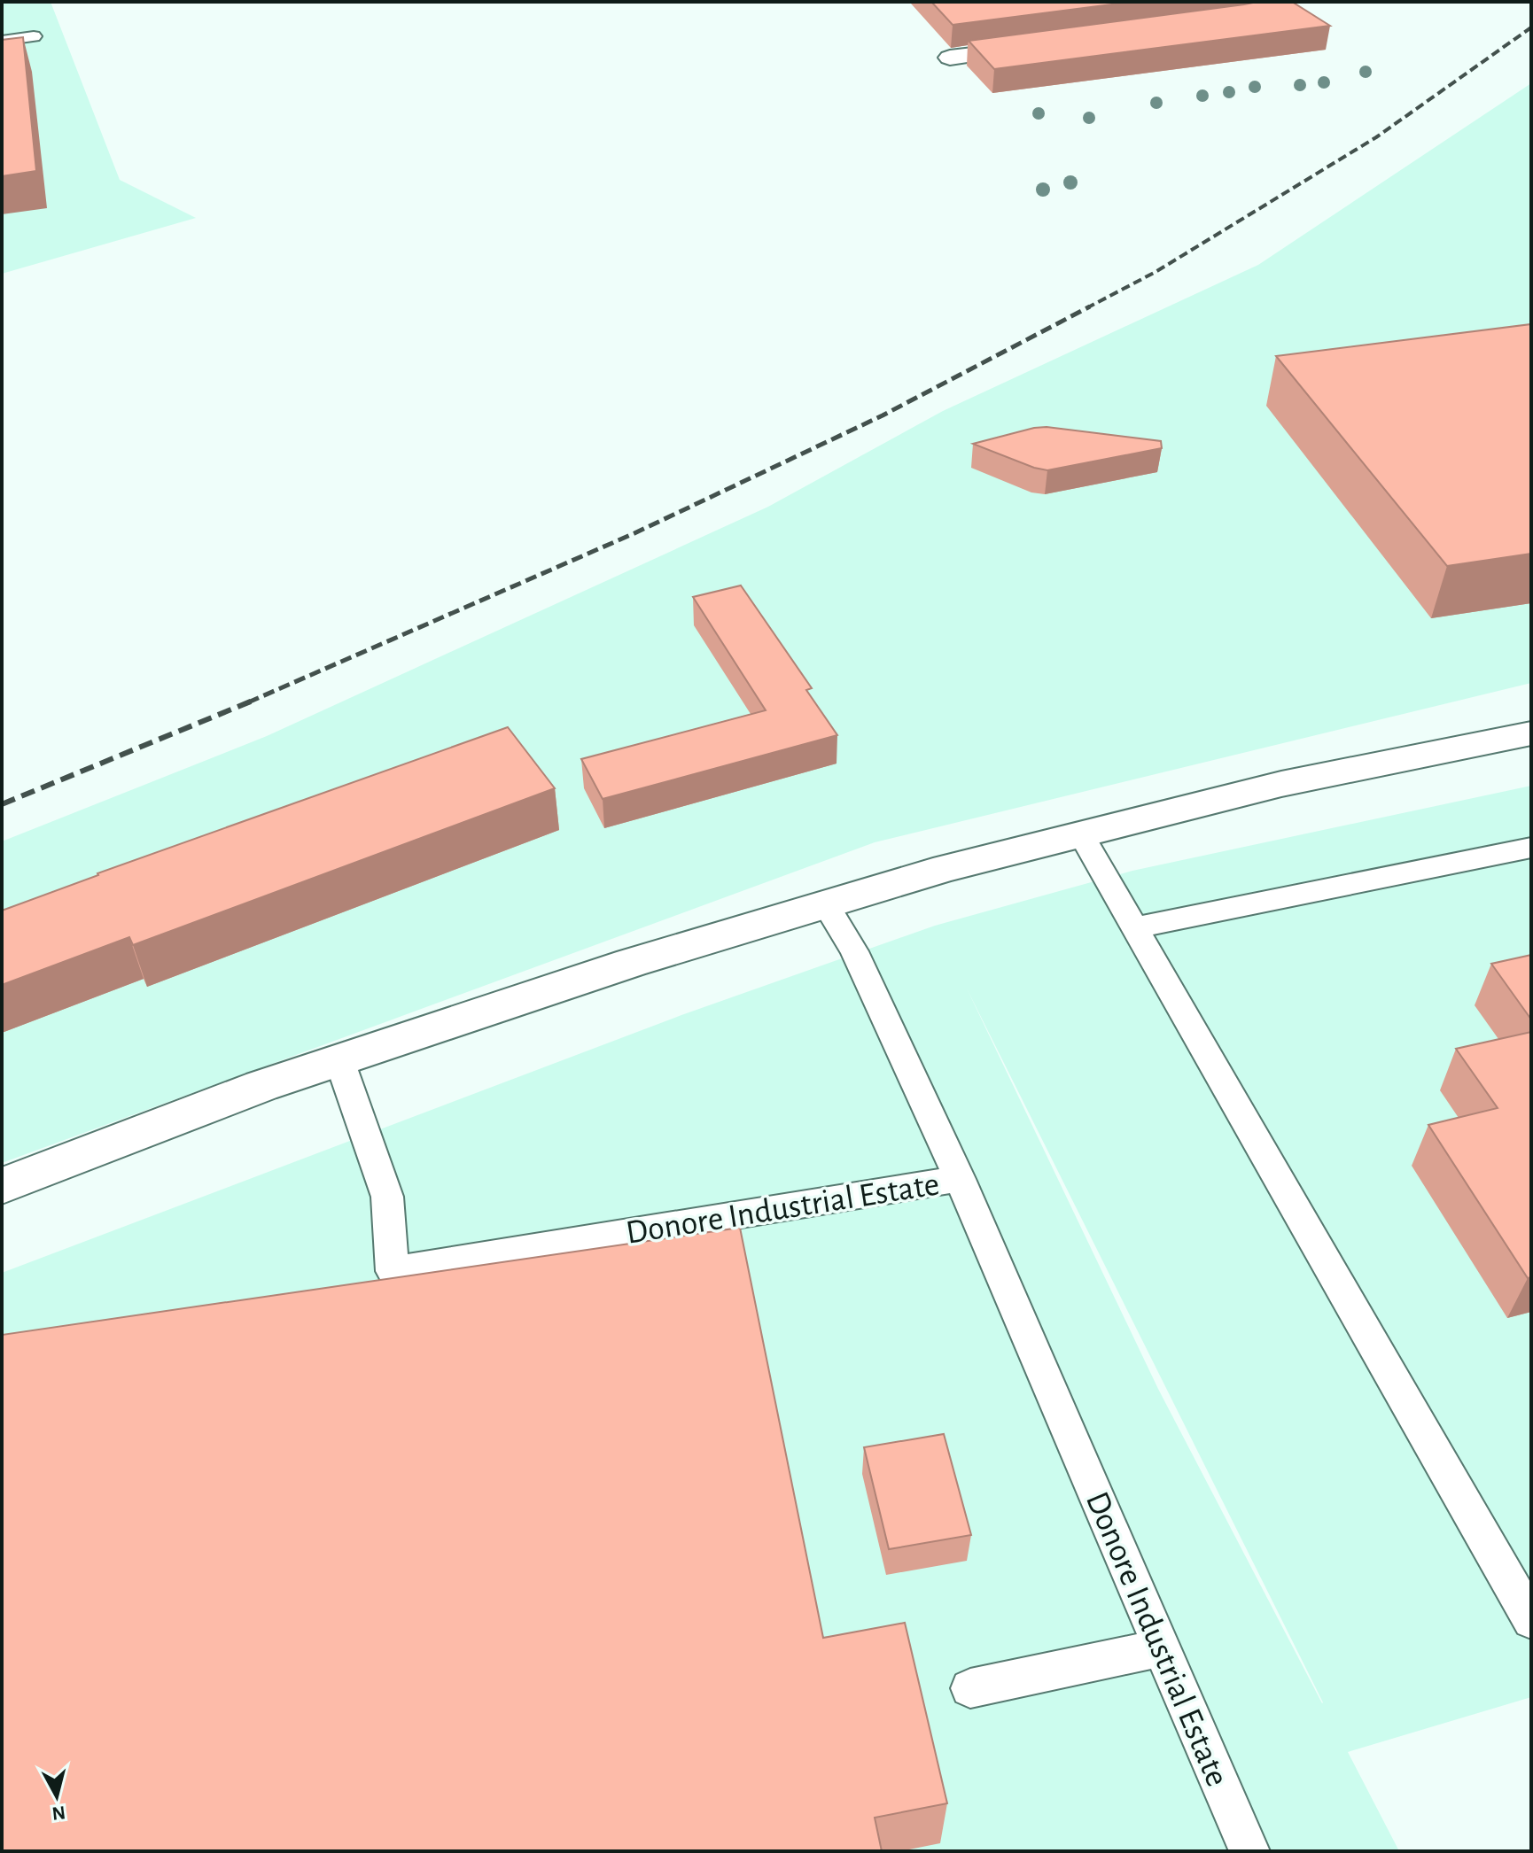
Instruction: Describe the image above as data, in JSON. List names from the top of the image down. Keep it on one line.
{"streets":{"lane":["Donore Industrial Estate"]},"north":"bottom"}
